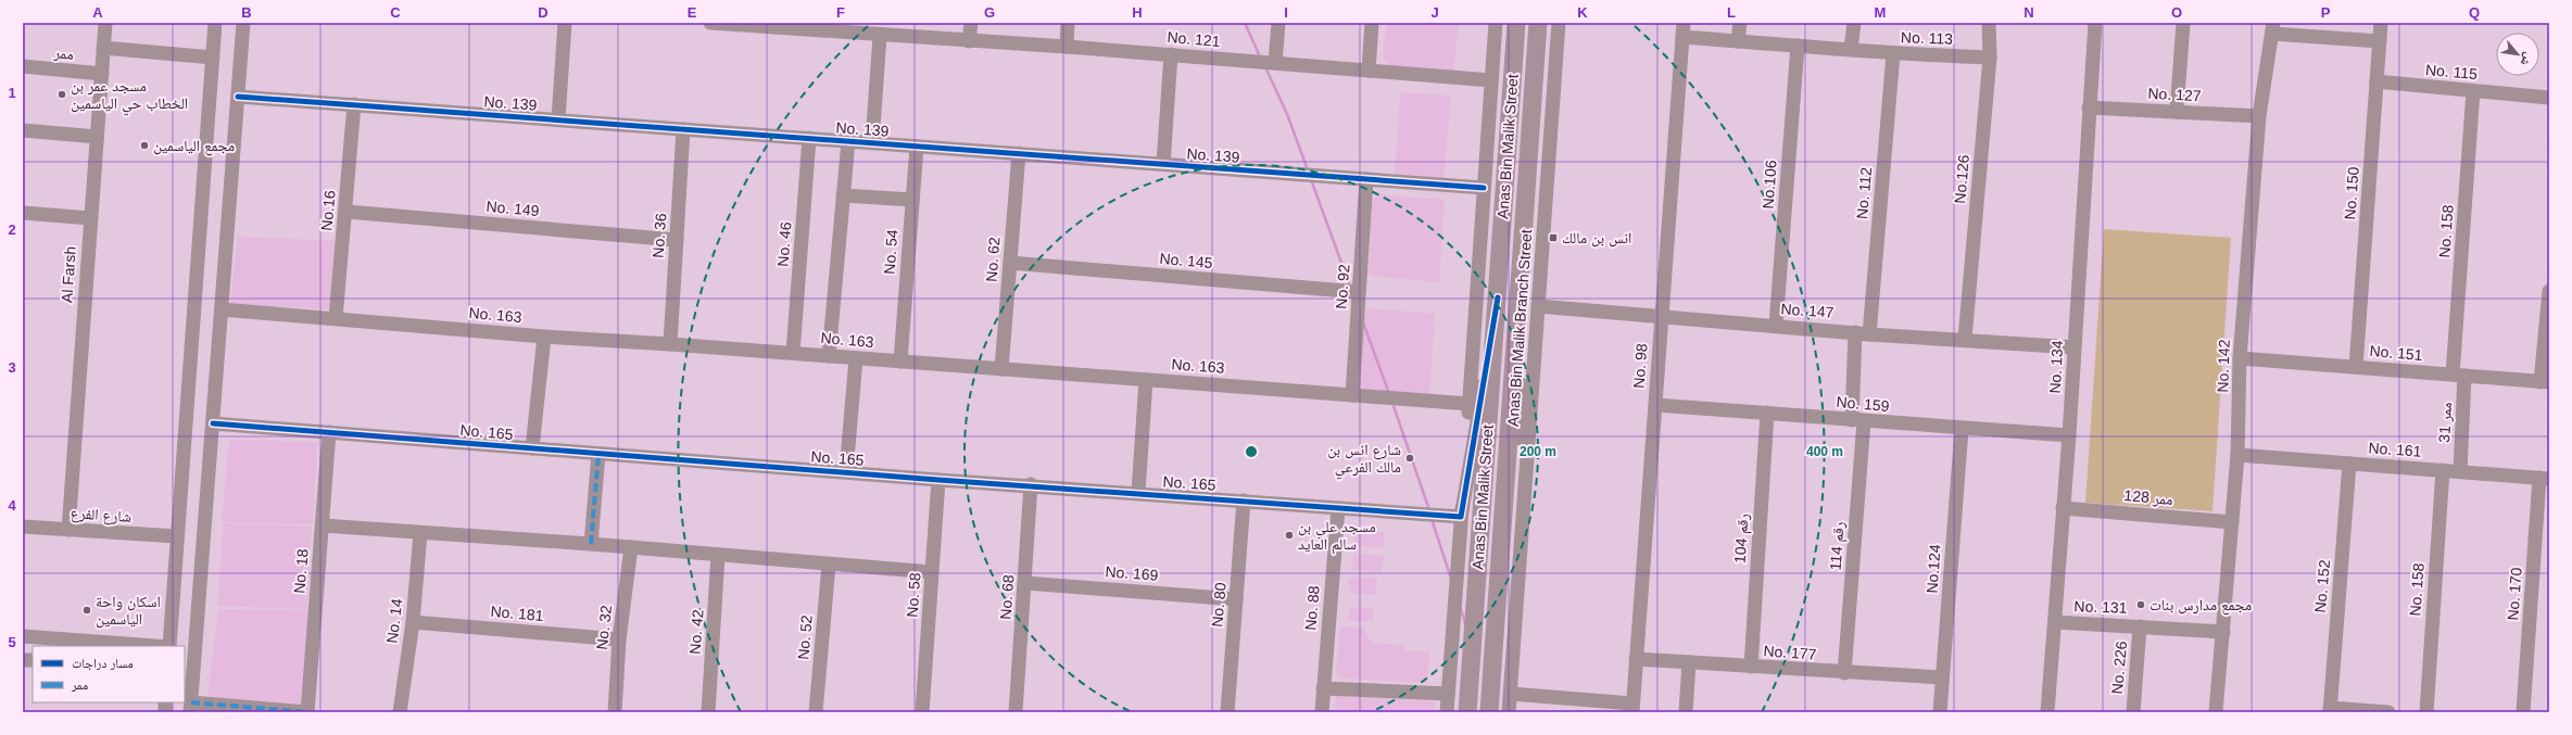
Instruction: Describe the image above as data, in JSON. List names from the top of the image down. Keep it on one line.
{"streets":{"main road":["Anas Bin Malik Street"],"street":["No. 113","No. 121","ممر","No. 115","No. 127","No. 139","No.126","No.106","No. 112","No. 150","No. 149","No.16","No. 158","No. 36","No. 46","No. 54","No. 62","No. 145","Al Farsh","No. 92","No. 147","No. 163","Anas Bin Malik Branch Street","No. 151","No. 98","No. 142","No. 134","No. 159","ممر 31","No. 165","No. 161","ممر 128","شارع الفرع","رقم 104","رقم 114","No.124","No. 18","No. 169","No. 152","No. 170","No. 58","No. 68","No. 80","No. 131","No. 88","No. 181","No. 14","No. 32","No. 42","No. 52","No. 177","No. 226"]},"crossings":[["No. 113","No.126"],["No. 113","No.106"],["No. 113","No. 112"],["No. 113","No. 98"],["ممر","Al Farsh"],["No. 115","No. 150"],["No. 115","No. 158"],["No. 127","No. 142"],["No. 127","No. 134"],["No. 139","No.16"],["No. 139","No. 36"],["No. 139","No. 46"],["No. 139","No. 54"],["No. 139","No. 62"],["No. 139","No. 92"],["No.126","No. 147"],["No.106","No. 147"],["No. 112","No. 147"],["No. 112","No. 159"],["No. 112","رقم 114"],["No. 150","No. 151"],["No. 149","No.16"],["No. 149","No. 36"],["No.16","No. 163"],["No. 158","No. 151"],["No. 158","ممر 31"],["No. 158","No. 161"],["No. 36","No. 163"],["No. 46","No. 163"],["No. 54","No. 163"],["No. 62","No. 145"],["No. 62","No. 163"],["No. 145","No. 92"],["Al Farsh","شارع الفرع"],["No. 92","No. 163"],["No. 147","Anas Bin Malik Branch Street"],["No. 147","No. 98"],["No. 147","No. 134"],["No. 151","No. 142"],["No. 151","ممر 31"],["No. 98","No. 159"],["No. 98","No. 177"],["No. 142","No. 161"],["No. 142","ممر 128"],["No. 142","No. 131"],["No. 134","No. 159"],["No. 134","ممر 128"],["No. 134","No. 131"],["No. 159","رقم 104"],["No. 159","رقم 114"],["No. 159","No.124"],["ممر 31","No. 161"],["No. 165","No. 18"],["No. 165","No. 58"],["No. 165","No. 68"],["No. 165","No. 80"],["No. 165","No. 88"],["No. 161","No. 152"],["No. 161","No. 170"],["رقم 104","No. 177"],["رقم 114","No. 177"],["No.124","No. 177"],["No. 169","No. 68"],["No. 169","No. 80"],["No. 131","No. 226"],["No. 181","No. 14"],["No. 181","No. 32"]],"places":{"other":["مسجد عمر بن الخطاب حي الياسمين","مجمع الياسمين","شارع انس بن مالك الفرعي","مسجد علي بن سالم العايد","مجمع مدارس بنات","اسكان واحة الياسمين"],"transit":["انس بن مالك"]},"legend":["مسار دراجات","ممر"],"north":"bottom right","grid":{"columns":["A","B","C","D","E","F","G","H","I","J","K","L","M","N","O","P","Q"],"rows":["1","2","3","4","5"]},"rings":["200 m","400 m"]}
